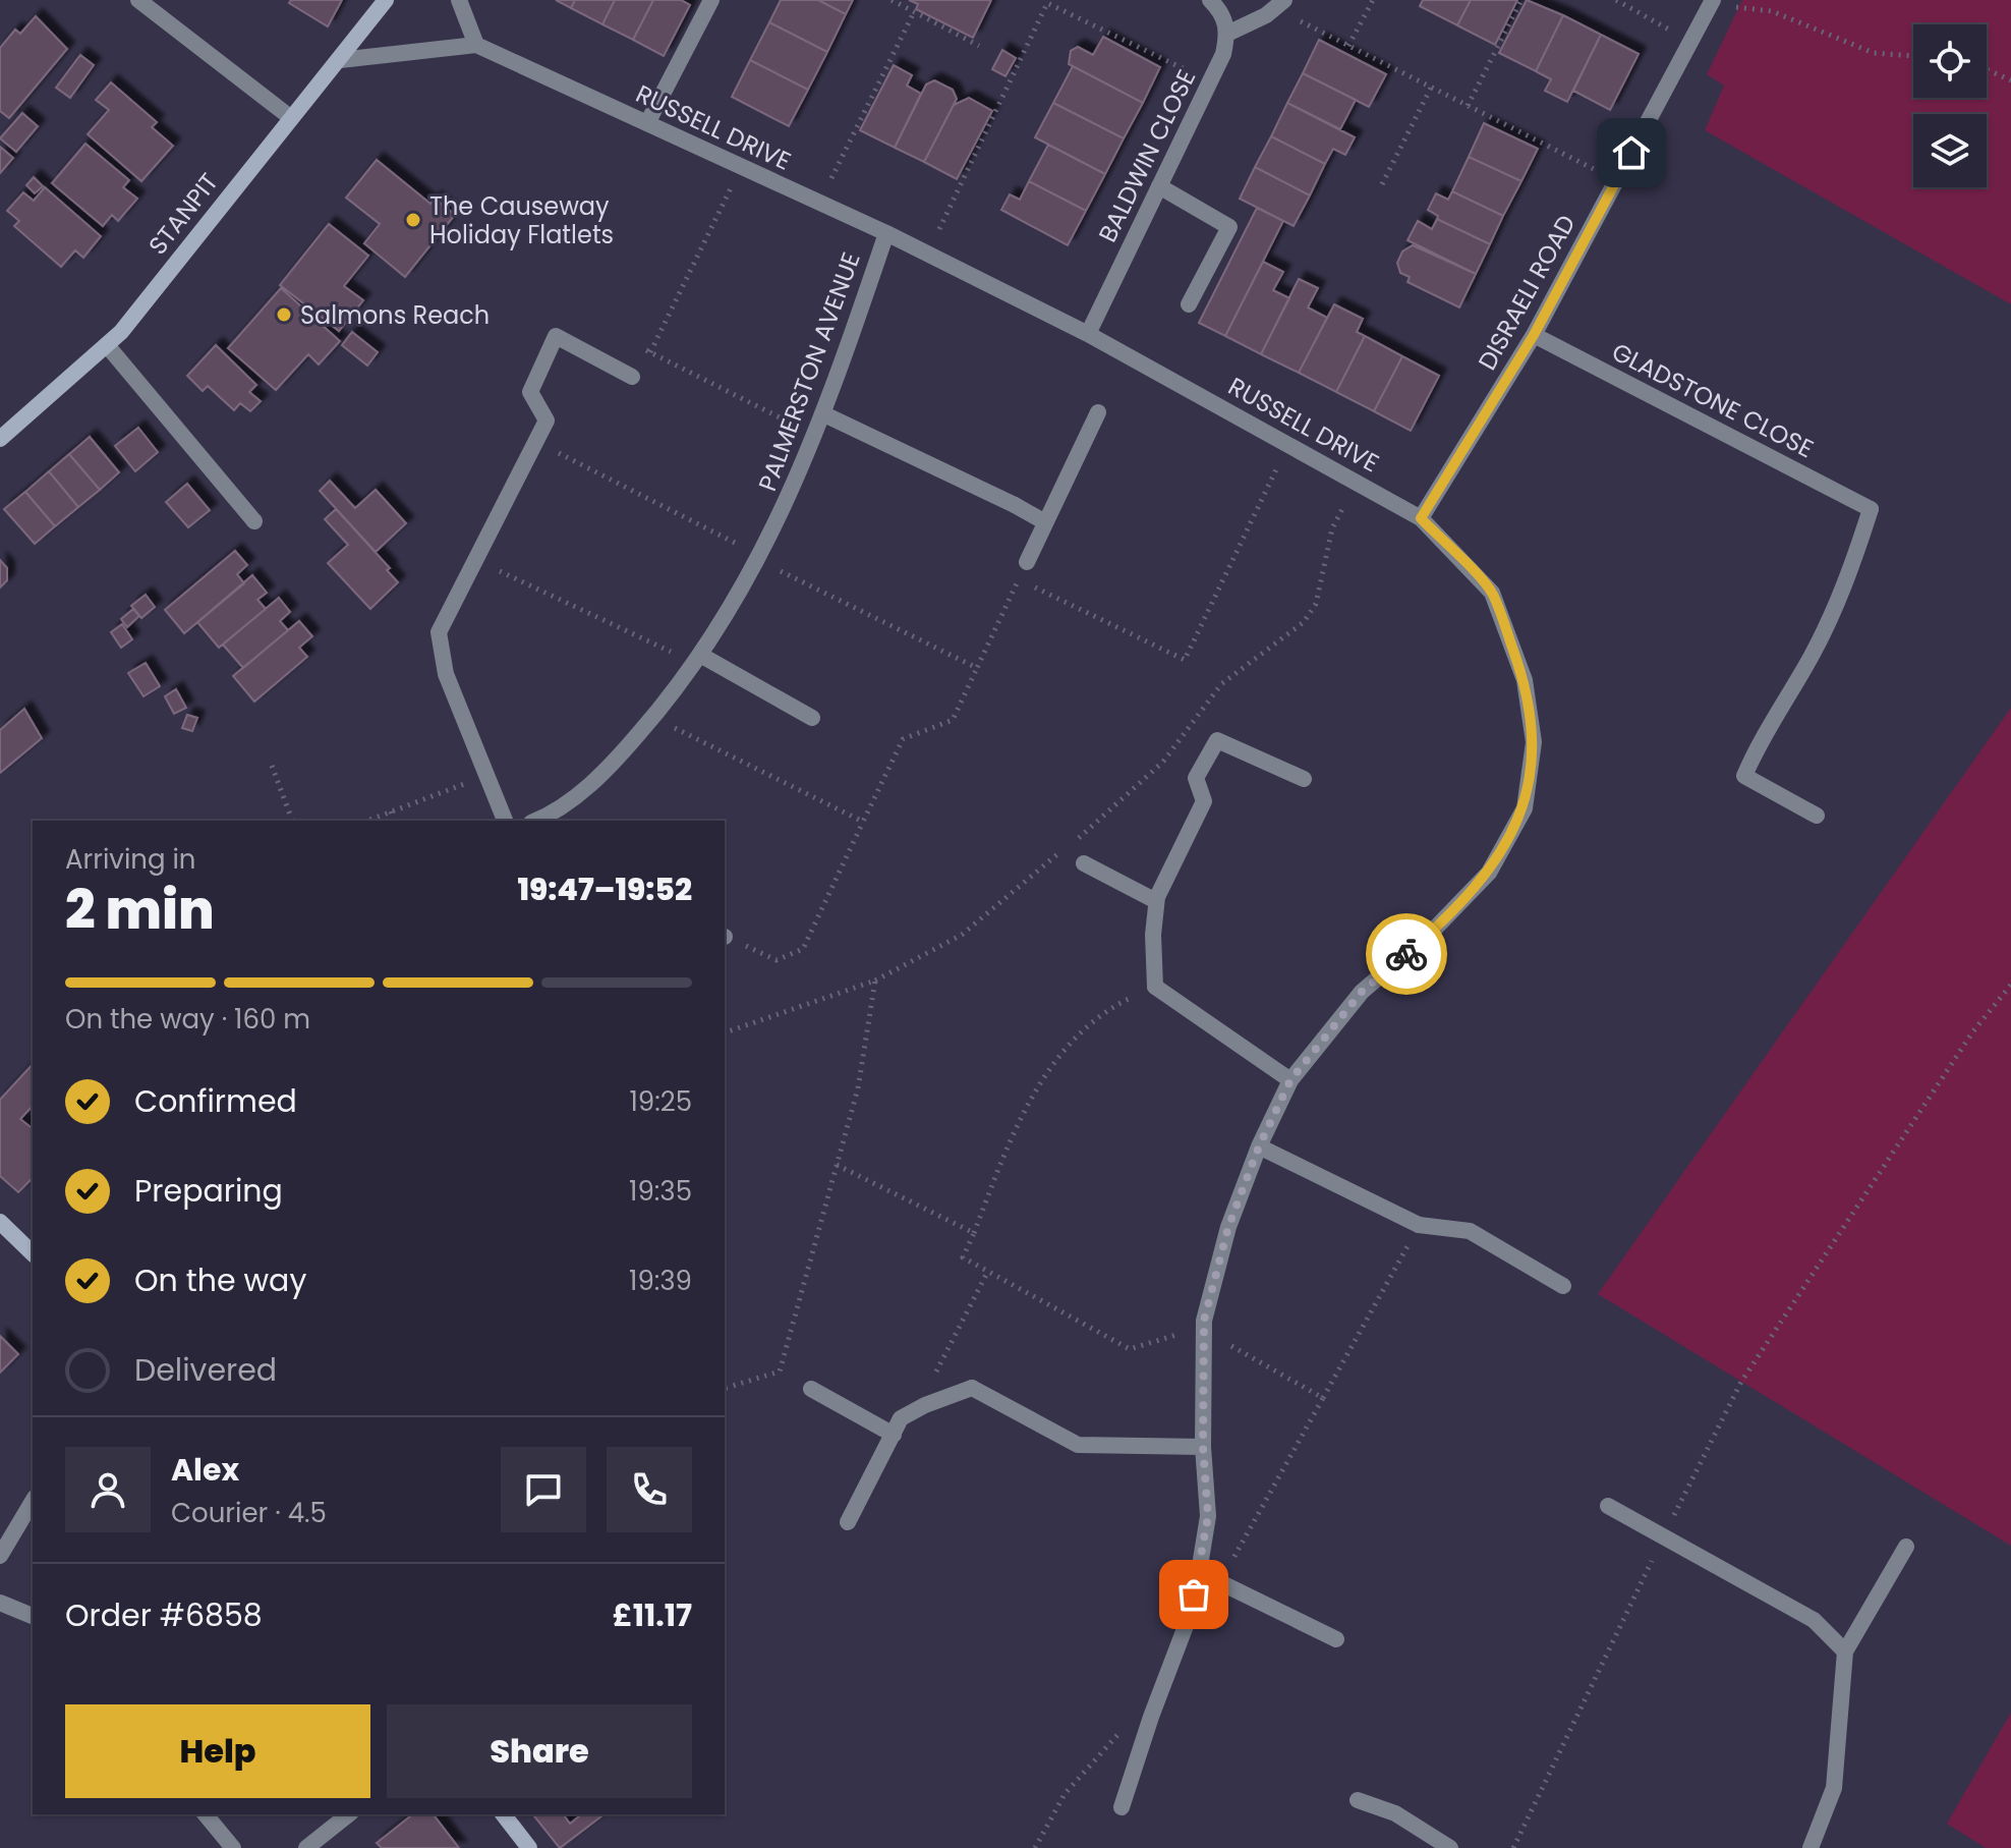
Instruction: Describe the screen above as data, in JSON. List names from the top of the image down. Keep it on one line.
{"streets":{"street":["RUSSELL DRIVE","BALDWIN CLOSE","STANPIT","DISRAELI ROAD","PALMERSTON AVENUE","GLADSTONE CLOSE"]},"crossings":[["RUSSELL DRIVE","BALDWIN CLOSE"],["RUSSELL DRIVE","DISRAELI ROAD"],["RUSSELL DRIVE","PALMERSTON AVENUE"],["DISRAELI ROAD","GLADSTONE CLOSE"]],"places":["The Causeway Holiday Flatlets","Salmons Reach"],"page":{"heading":["2 min","Arriving in","19:47–19:52"],"panel":["Alex","Courier · 4.5","Order #6858","£11.17"],"bar":"On the way · 160 m","list":[["Confirmed","19:25"],["Preparing","19:35"],["On the way","19:39"],"Delivered"],"buttons":["Help","Share"]}}
